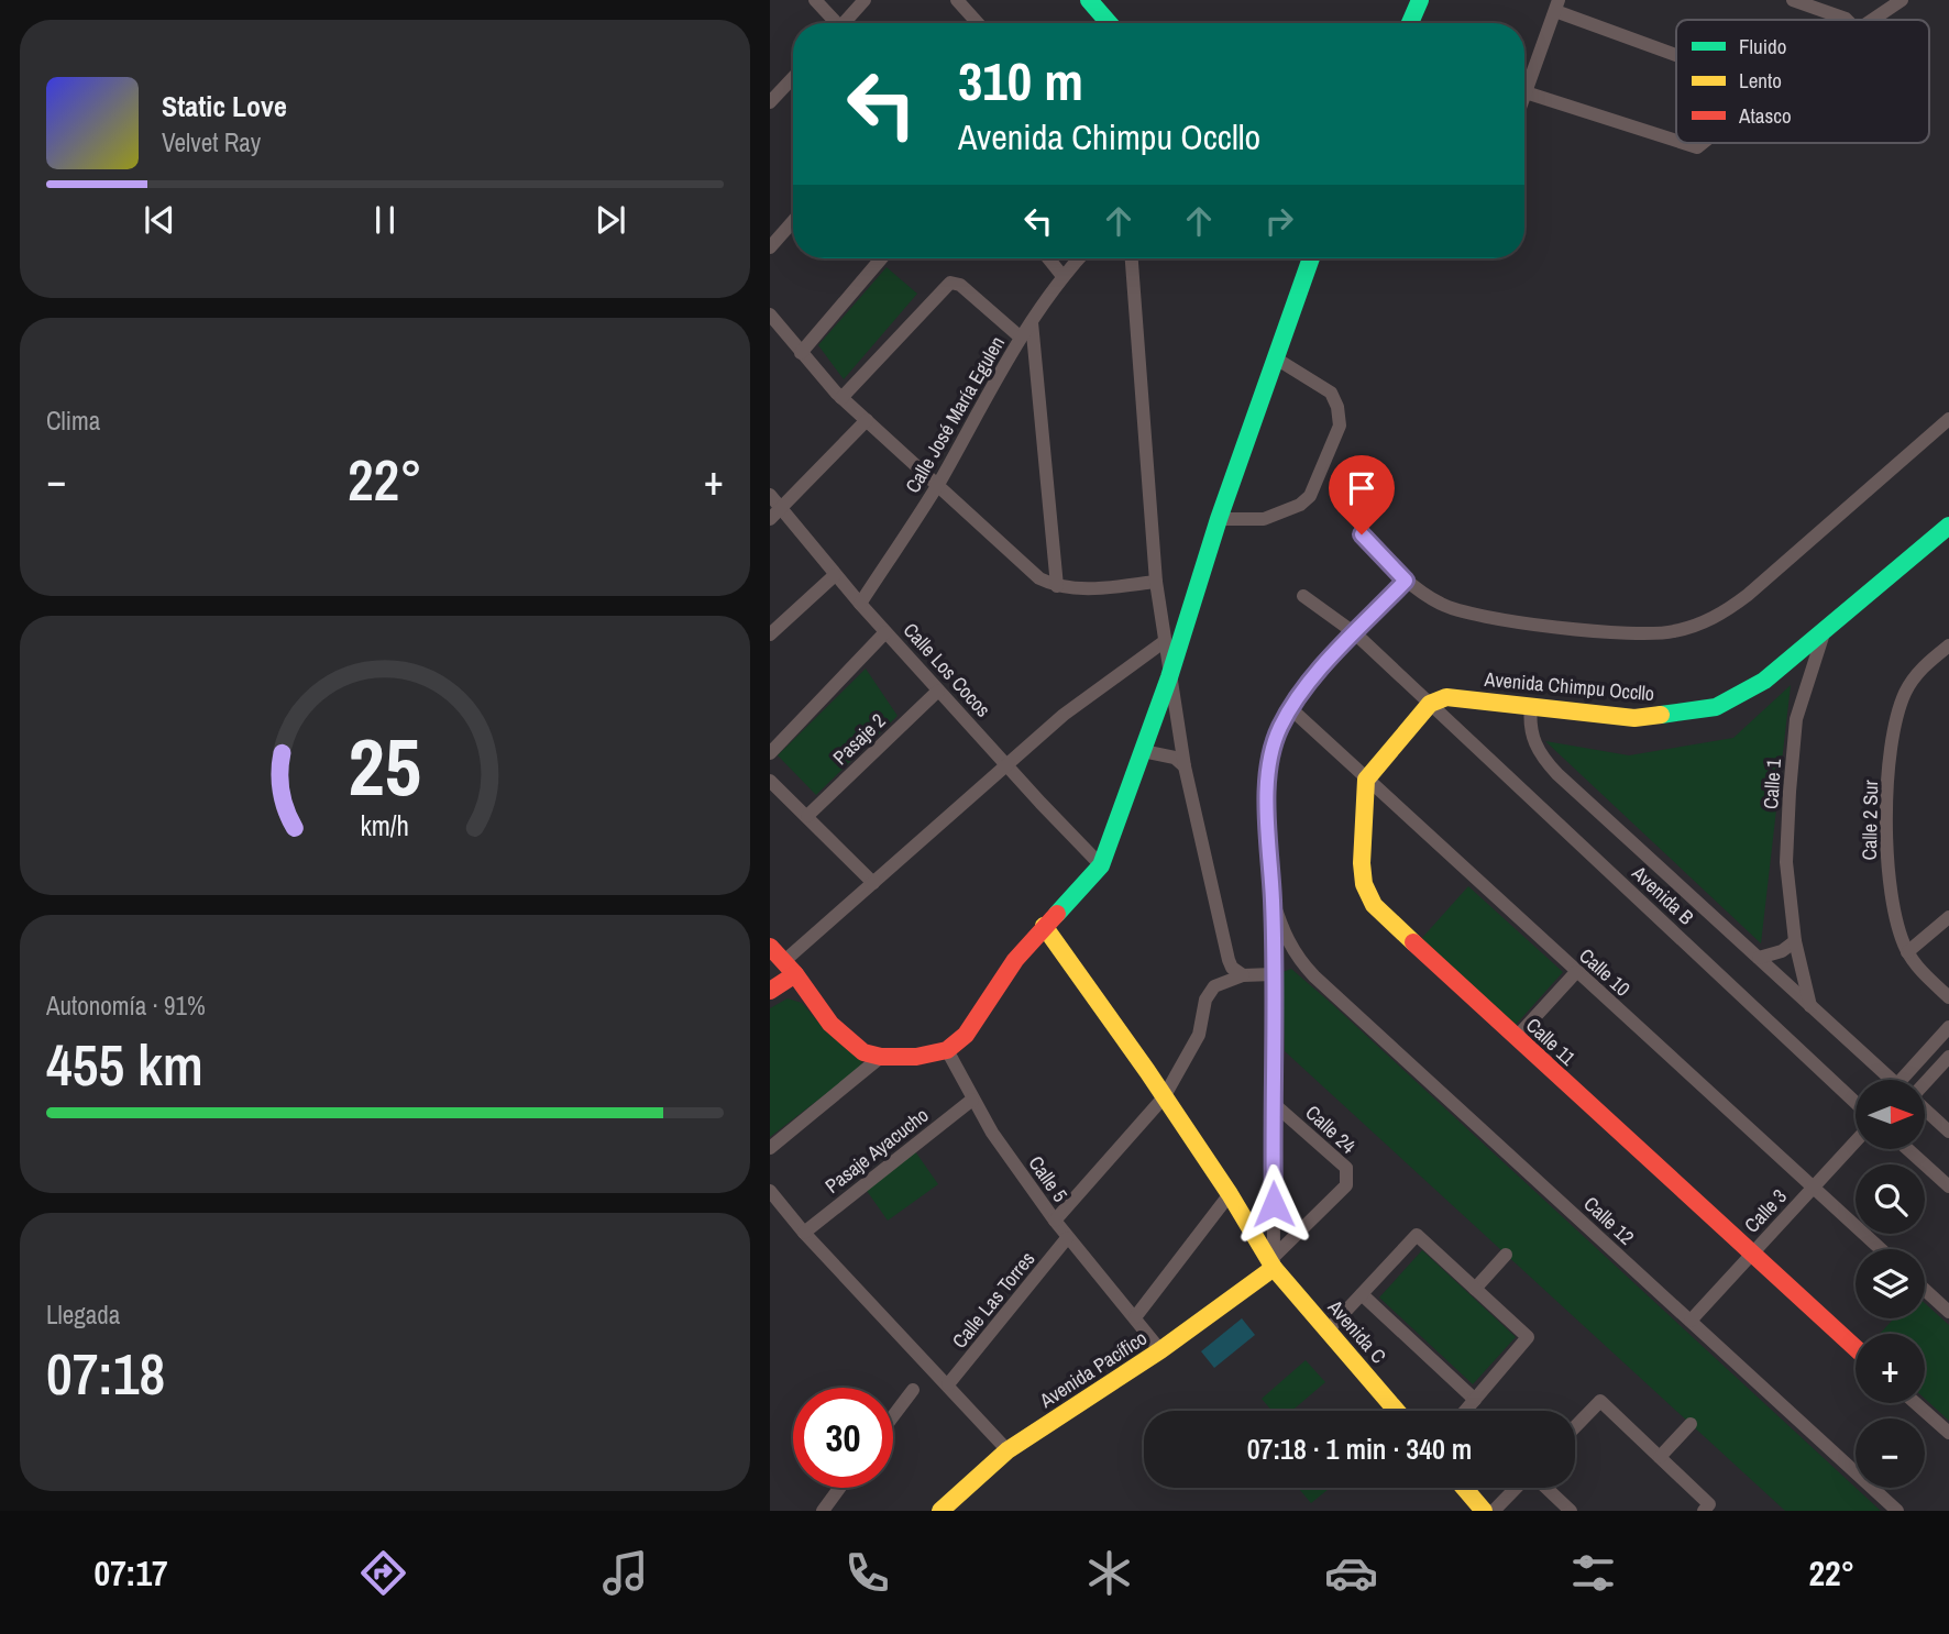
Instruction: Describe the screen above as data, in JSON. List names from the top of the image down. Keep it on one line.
{"streets":{"street":["Calle José María Egulen","Calle Los Cocos","Avenida Chimpu Occllo","Pasaje 2","Calle 1","Calle 2 Sur","Avenida B","Calle 10","Calle 11","Calle 24","Pasaje Ayacucho","Calle 5","Calle 3","Calle 12","Calle Las Torres","Avenida C","Avenida Pacífico"]},"crossings":[["Calle José María Egulen","Calle Los Cocos"],["Calle Los Cocos","Pasaje 2"],["Avenida Chimpu Occllo","Calle 1"],["Avenida Chimpu Occllo","Avenida B"],["Calle 1","Avenida B"],["Calle 10","Calle 11"],["Calle 10","Calle 3"],["Calle 11","Calle 3"],["Calle 24","Avenida C"],["Calle 24","Avenida Pacífico"],["Pasaje Ayacucho","Calle 5"],["Calle 5","Calle Las Torres"],["Calle 5","Avenida Pacífico"],["Calle 3","Calle 12"],["Avenida C","Avenida Pacífico"]],"legend":["Fluido","Lento","Atasco"],"north":"right","page":{"turn":["310 m","Avenida Chimpu Occllo"],"song":["Static Love","Velvet Ray"],"tile":["Clima",["Autonomía · 91%","455 km"],["Llegada","07:18"]],"heat":["−","22°","+"],"map_buttons":["+","−"],"limit":"30","trip":"07:18 · 1 min · 340 m","tabs":["07:17","22°"],"gauge":["25","km/h"]}}
